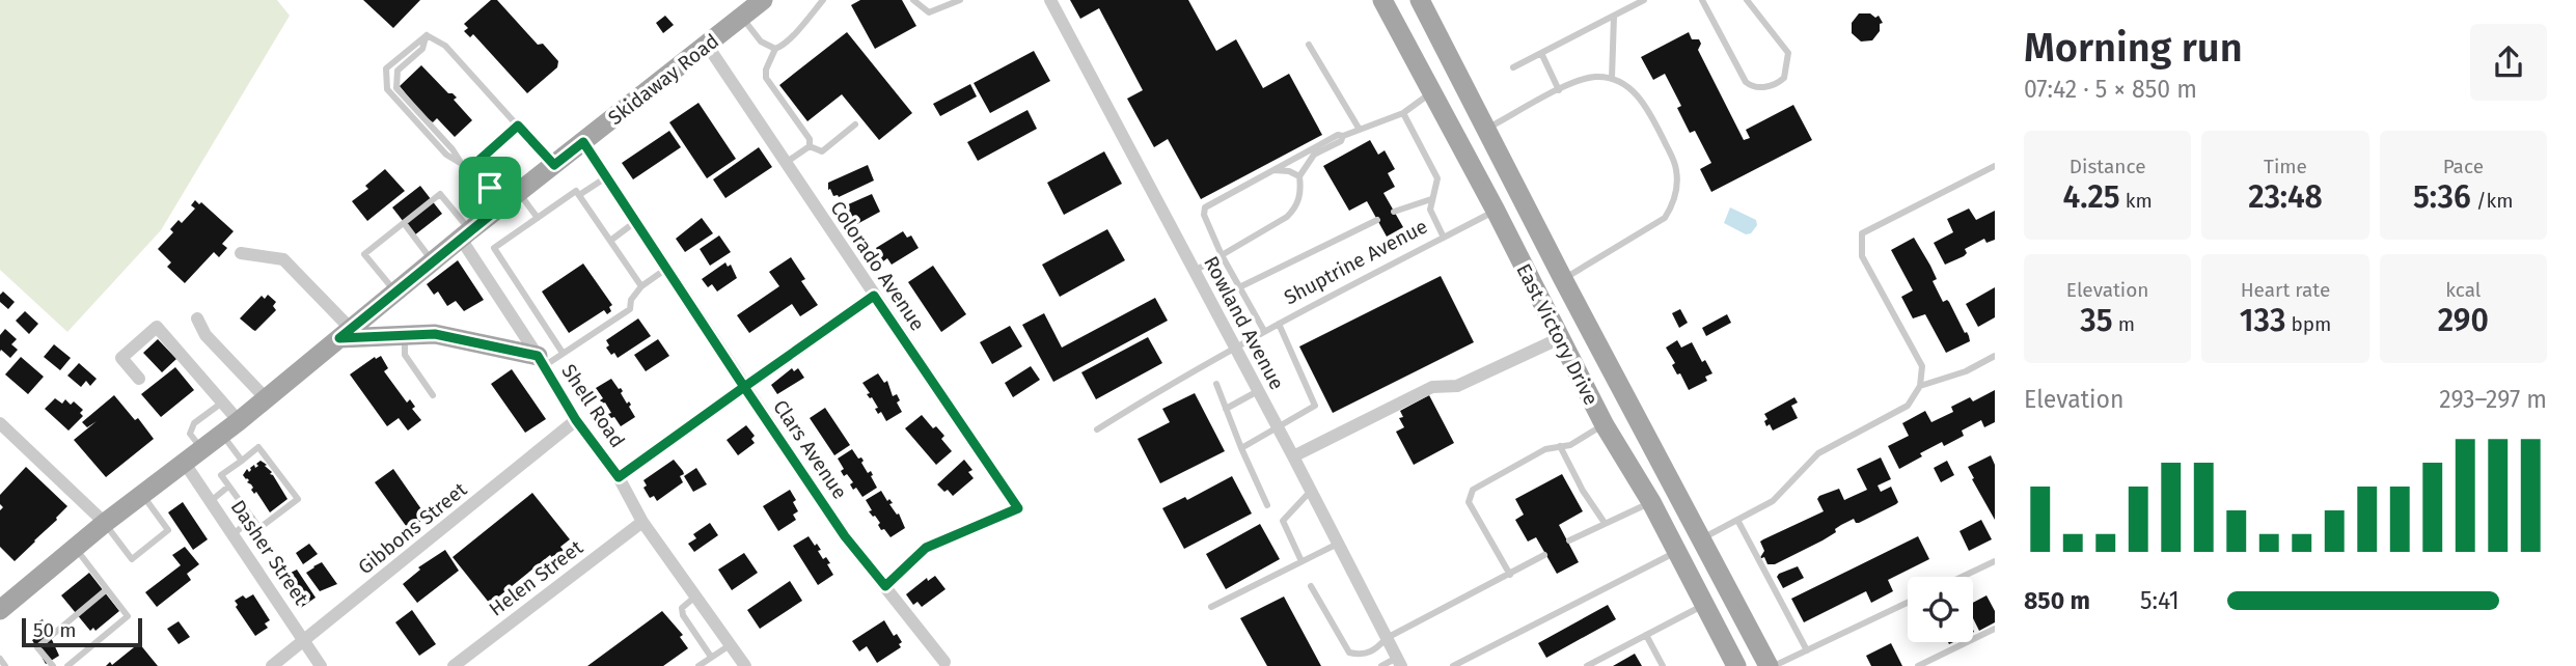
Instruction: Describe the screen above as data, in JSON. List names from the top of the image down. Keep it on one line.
{"streets":{"main road":["Skidaway Road","East Victory Drive"],"street":["Colorado Avenue","Rowland Avenue","Shell Road","Clars Avenue","Gibbons Street","Dasher Street","Helen Street"],"lane":["Shuptrine Avenue"]},"crossings":[["Skidaway Road","Colorado Avenue"],["Skidaway Road","Shell Road"],["Skidaway Road","Clars Avenue"],["Skidaway Road","Dasher Street"],["Shuptrine Avenue","Rowland Avenue"],["Shuptrine Avenue","East Victory Drive"],["Colorado Avenue","Clars Avenue"],["Shell Road","Gibbons Street"],["Shell Road","Helen Street"],["Gibbons Street","Dasher Street"]],"scale_bar":"50 m","page":{"heading":["Morning run","07:42 · 5 × 850 m"],"stats":[["Distance","4.25 km"],["Time","23:48"],["Pace","5:36 /km"],["Elevation","35 m"],["Heart rate","133 bpm"],["kcal","290"]],"chart":["Elevation","293–297 m"],"list":[{"name":"850 m","note":"5:41"}],"scale":"50 m"}}
